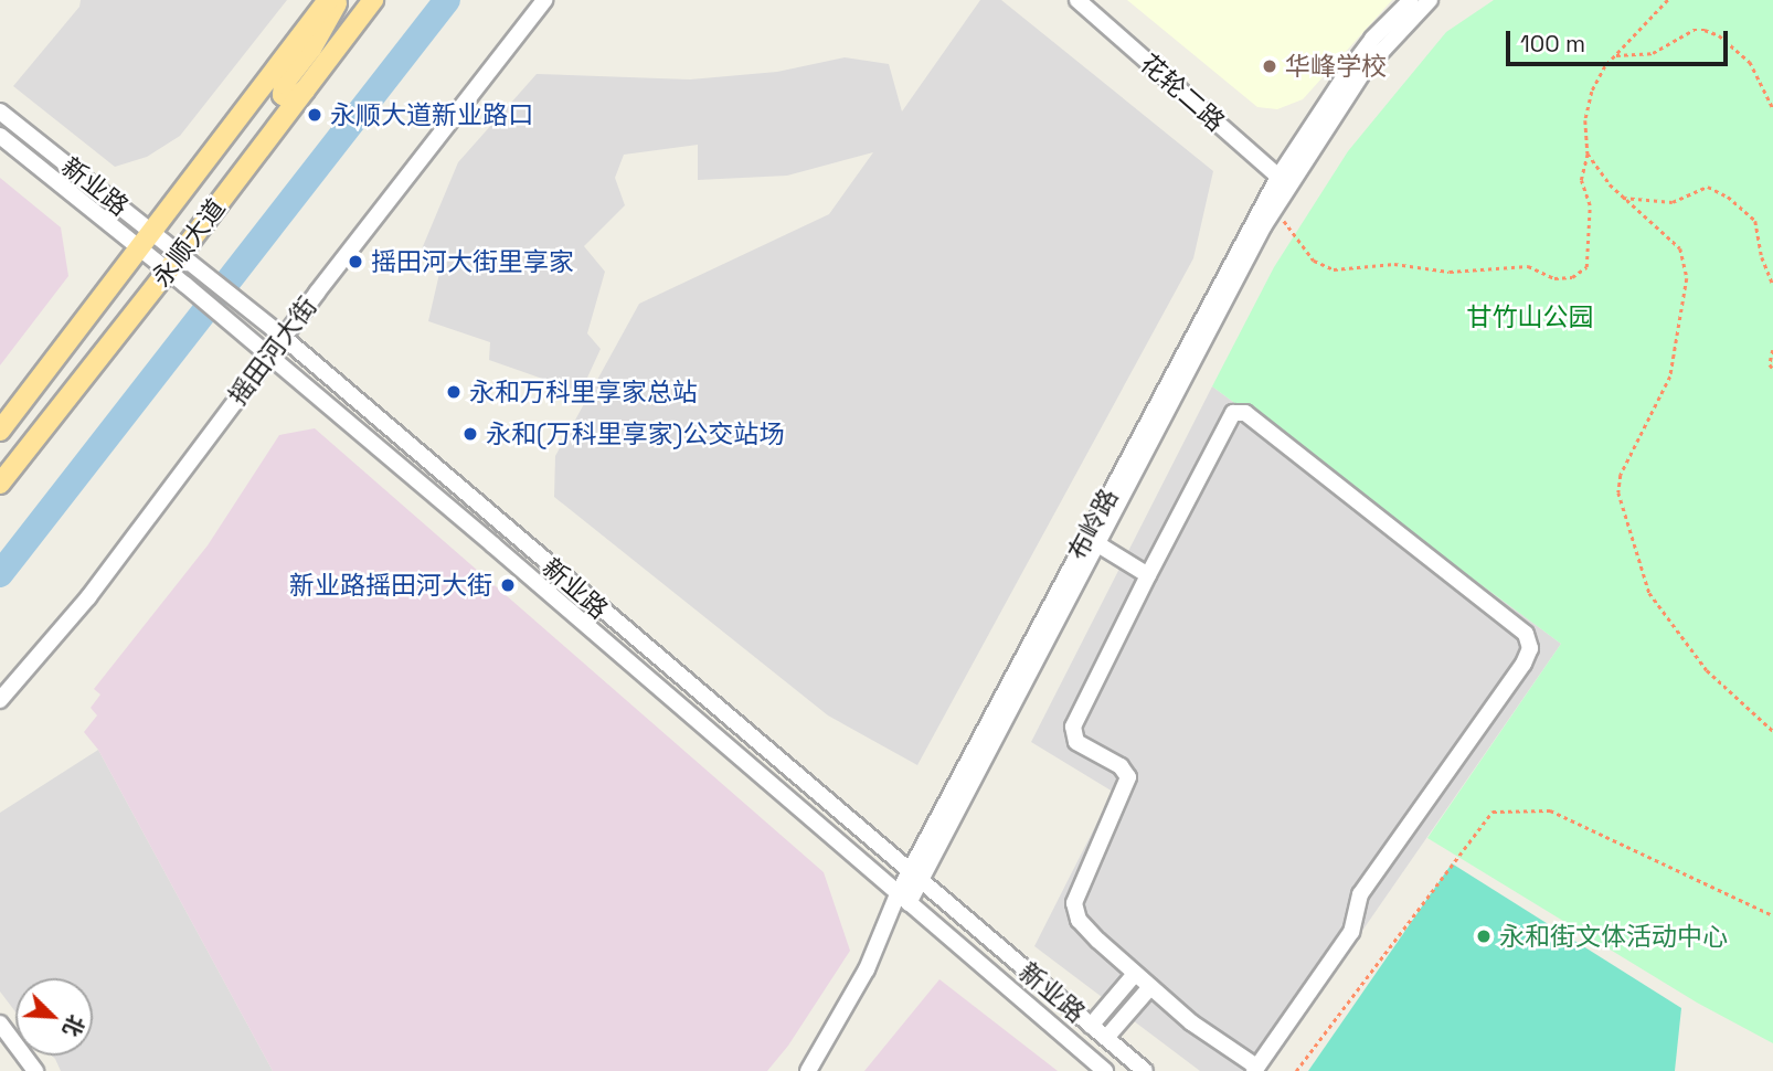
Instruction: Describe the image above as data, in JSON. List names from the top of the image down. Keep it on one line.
{"streets":{"main road":["永顺大道"],"street":["花轮二路","新业路","摇田河大街","布岭路"]},"crossings":[["花轮二路","布岭路"],["新业路","永顺大道"],["新业路","摇田河大街"],["新业路","布岭路"]],"parks":["甘竹山公园"],"places":["华峰学校","永顺大道新业路口","摇田河大街里享家","永和万科里享家总站","永和(万科里享家)公交站场","新业路摇田河大街","永和街文体活动中心"],"scale_bar":"100 m","north":"bottom right"}
